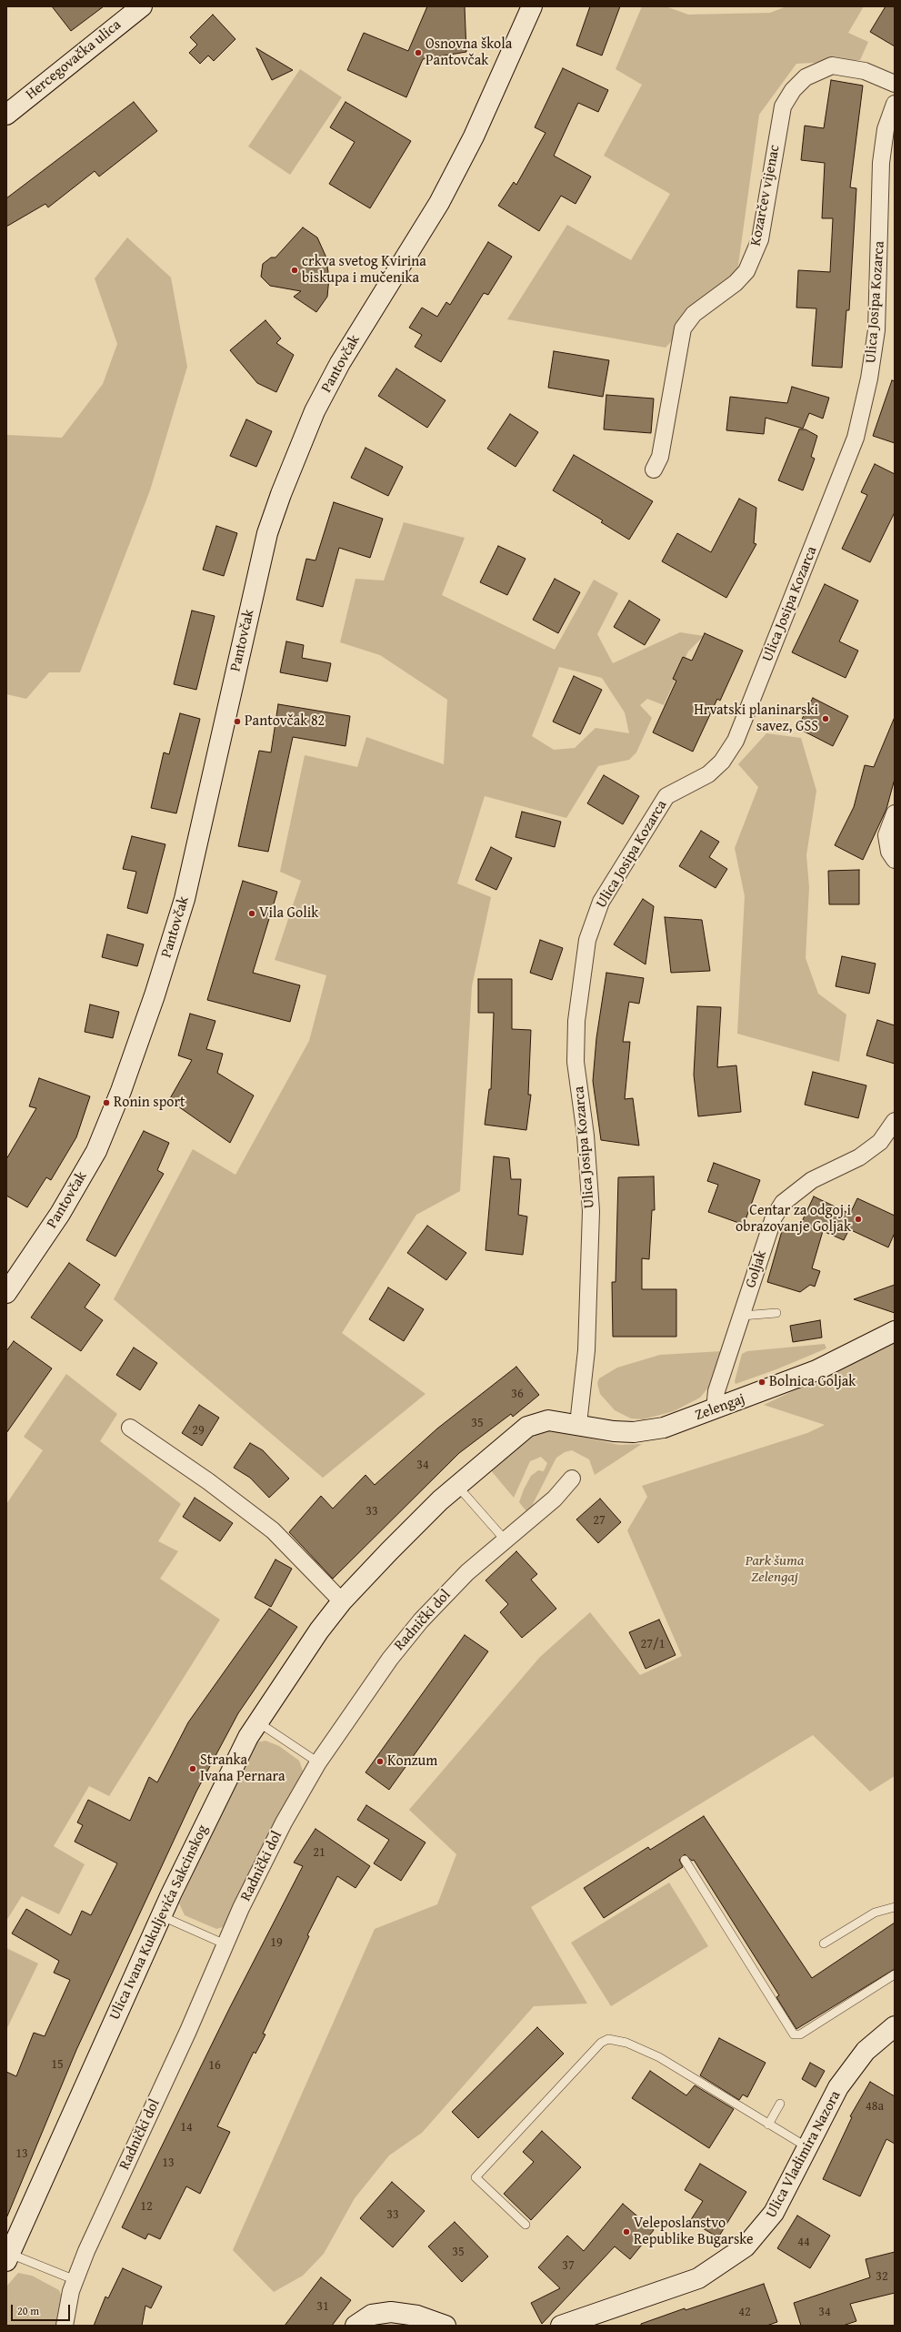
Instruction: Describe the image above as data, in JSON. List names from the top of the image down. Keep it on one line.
{"streets":{"street":["Hercegovačka ulica","Kozarčev vijenac","Ulica Josipa Kozarca","Pantovčak","Goljak","Zelengaj","Radnički dol","Ulica Ivana Kukuljevića Sakcinskog","Ulica Vladimira Nazora"]},"crossings":[["Ulica Josipa Kozarca","Zelengaj"],["Ulica Josipa Kozarca","Ulica Ivana Kukuljevića Sakcinskog"],["Goljak","Zelengaj"],["Zelengaj","Ulica Ivana Kukuljevića Sakcinskog"]],"parks":["Park šuma Zelengaj"],"places":["Osnovna škola Pantovčak","crkva svetog Kvirina biskupa i mučenika","Hrvatski planinarski savez, GSS","Pantovčak 82","Vila Golik","Ronin sport","Centar za odgoj i obrazovanje Goljak","Bolnica Goljak","Konzum","Stranka Ivana Pernara","Veleposlanstvo Republike Bugarske"],"house_numbers":["36","35","29","34","33","27","27/1","21","19","15","16","48a","14","13","13","12","33","44","35","37","32","31","42","34"],"scale_bar":"20 m"}
